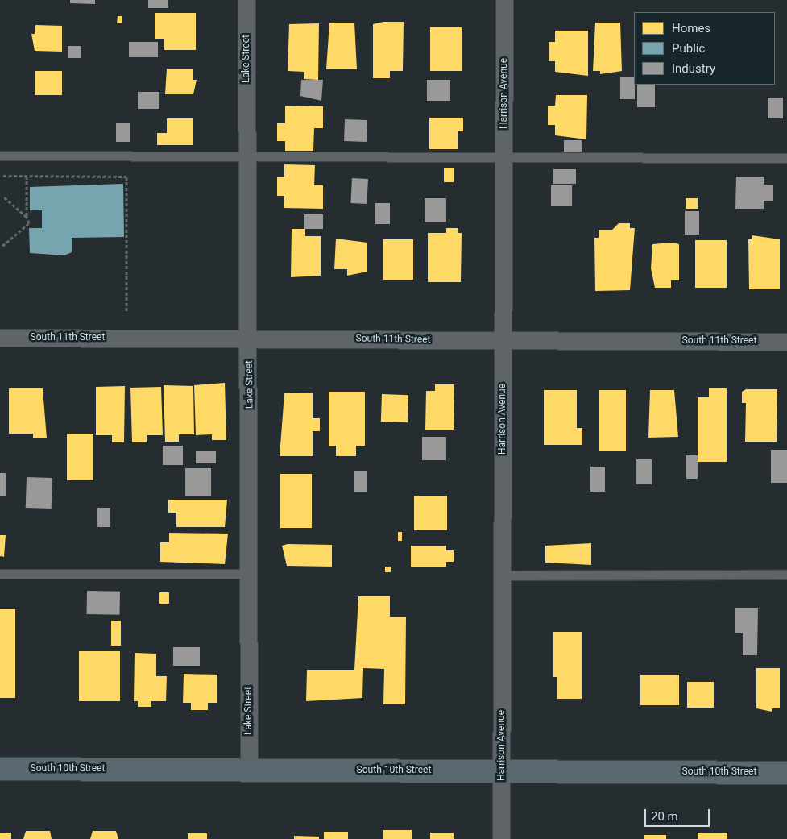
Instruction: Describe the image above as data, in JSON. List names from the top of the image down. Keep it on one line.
{"streets":{"main road":["South 10th Street"],"street":["Lake Street","Harrison Avenue","South 11th Street"]},"crossings":[["Lake Street","South 11th Street"],["Lake Street","South 10th Street"],["Harrison Avenue","South 11th Street"],["Harrison Avenue","South 10th Street"]],"legend":["Homes","Public","Industry"],"scale_bar":"20 m"}
